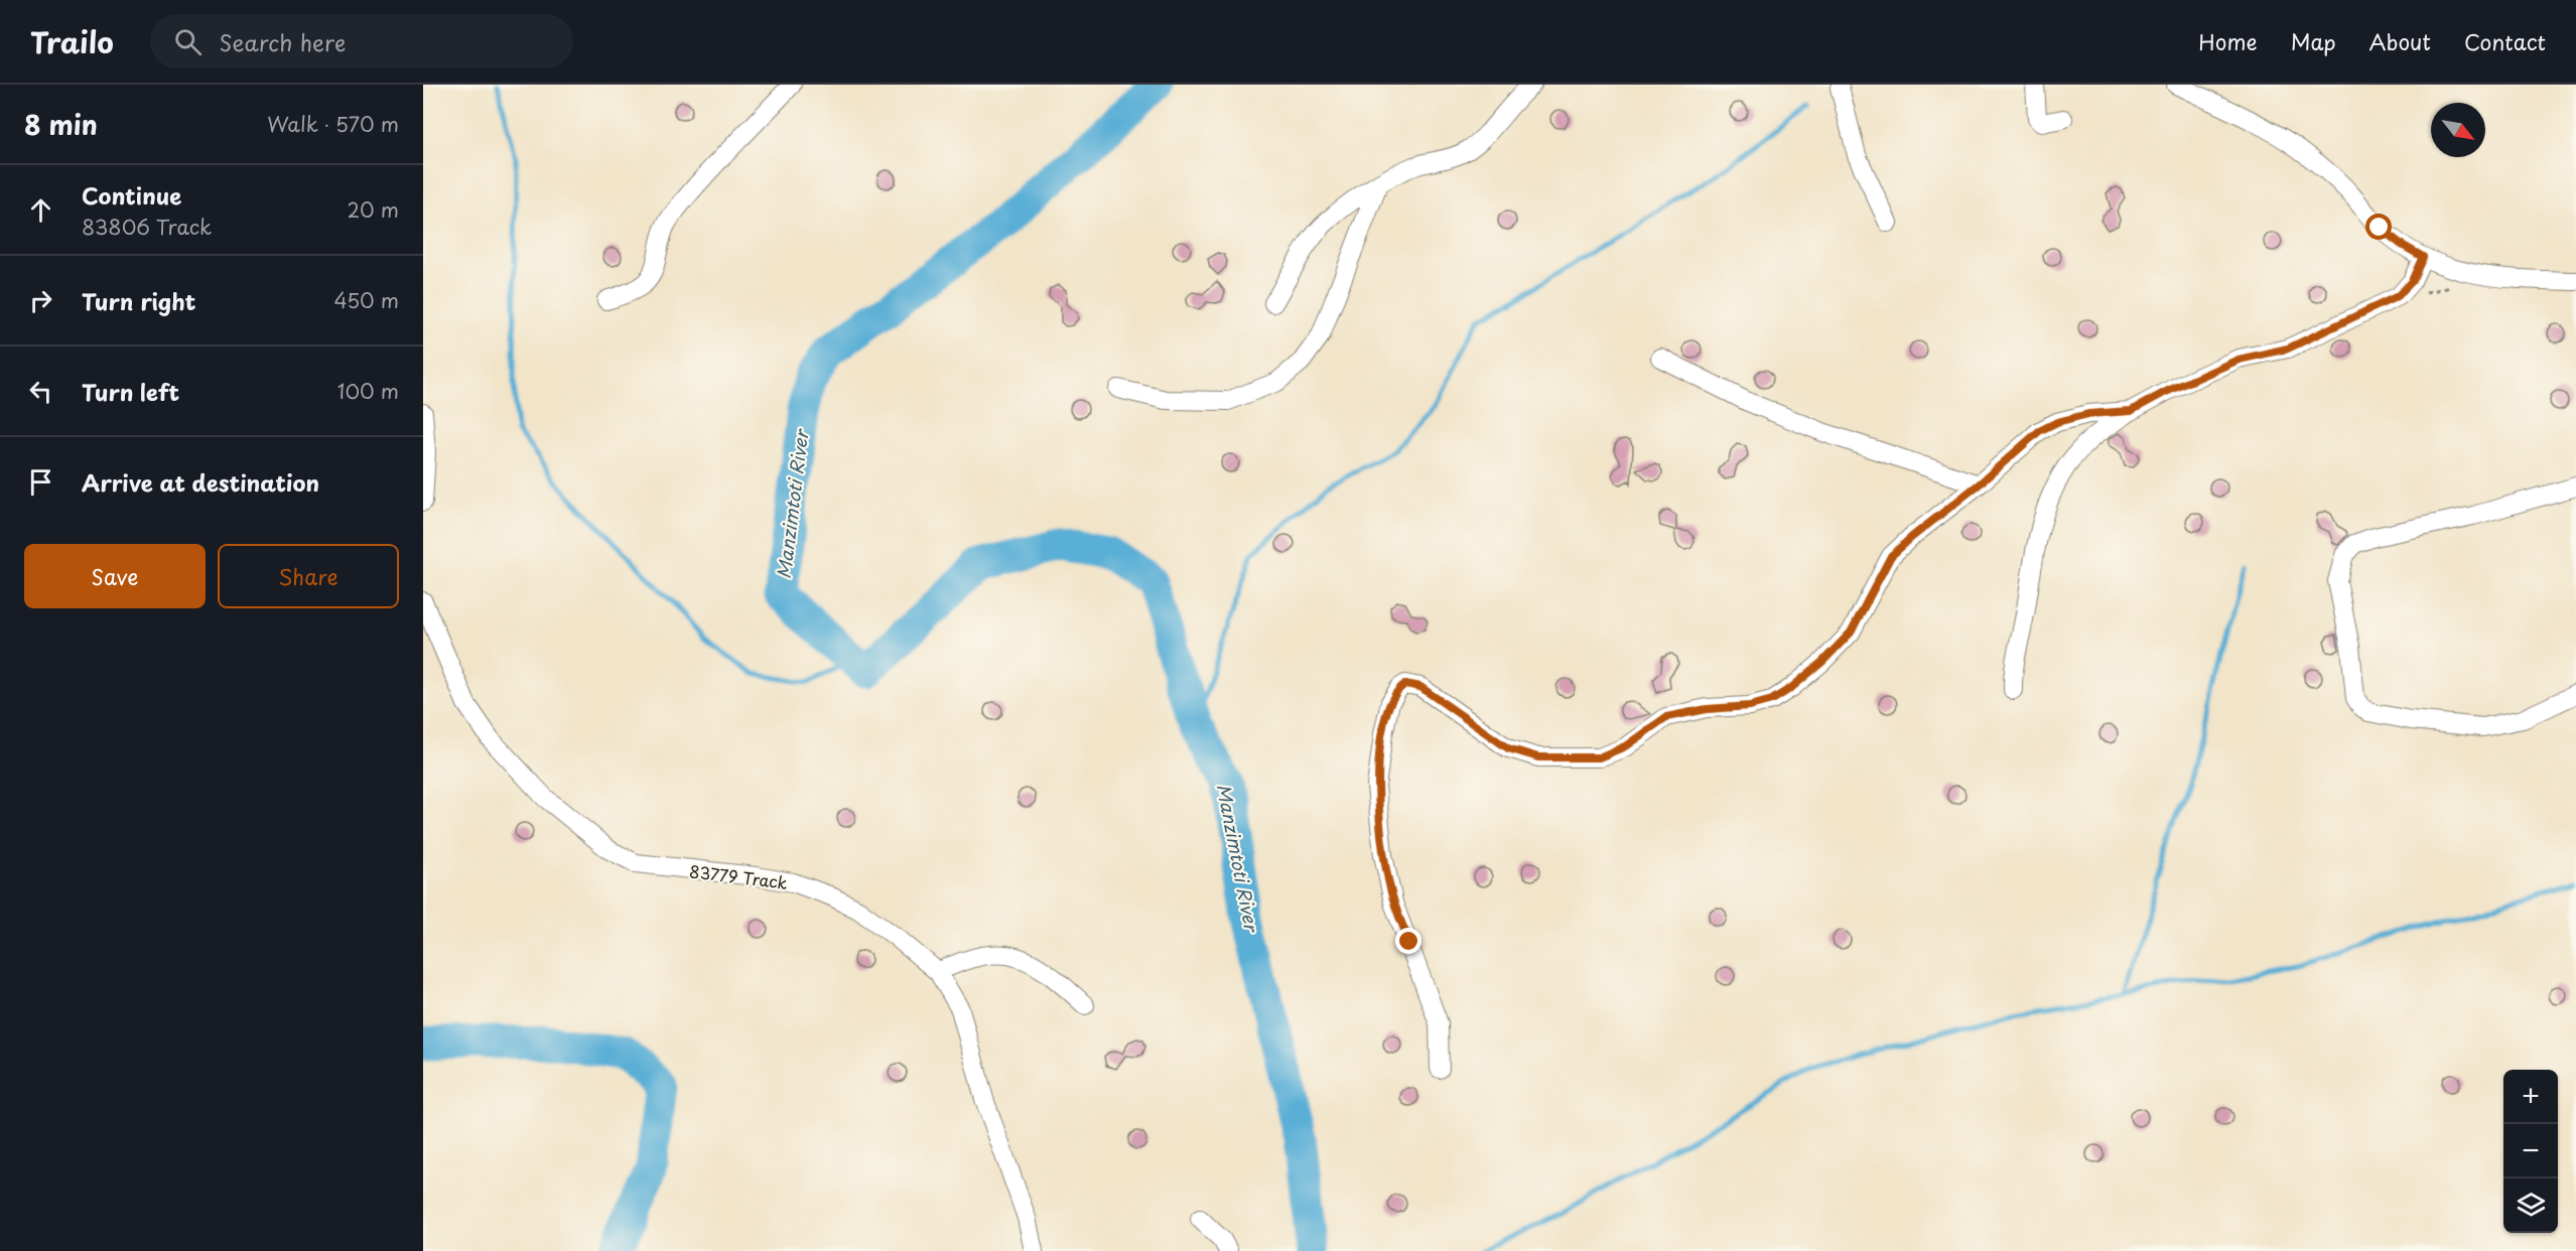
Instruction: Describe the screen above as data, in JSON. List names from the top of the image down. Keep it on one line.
{"streets":{"street":["83779 Track"]},"water":["Manzimtoti River"],"north":"bottom right","page":{"header":"Trailo","search":"Search here","nav":["Home","Map","About","Contact"],"heading":["8 min","Walk · 570 m"],"list":[["Continue","83806 Track","20 m"],["Turn right","450 m"],["Turn left","100 m"],"Arrive at destination"],"buttons":["Save","Share"],"map_buttons":["+","−"]}}
